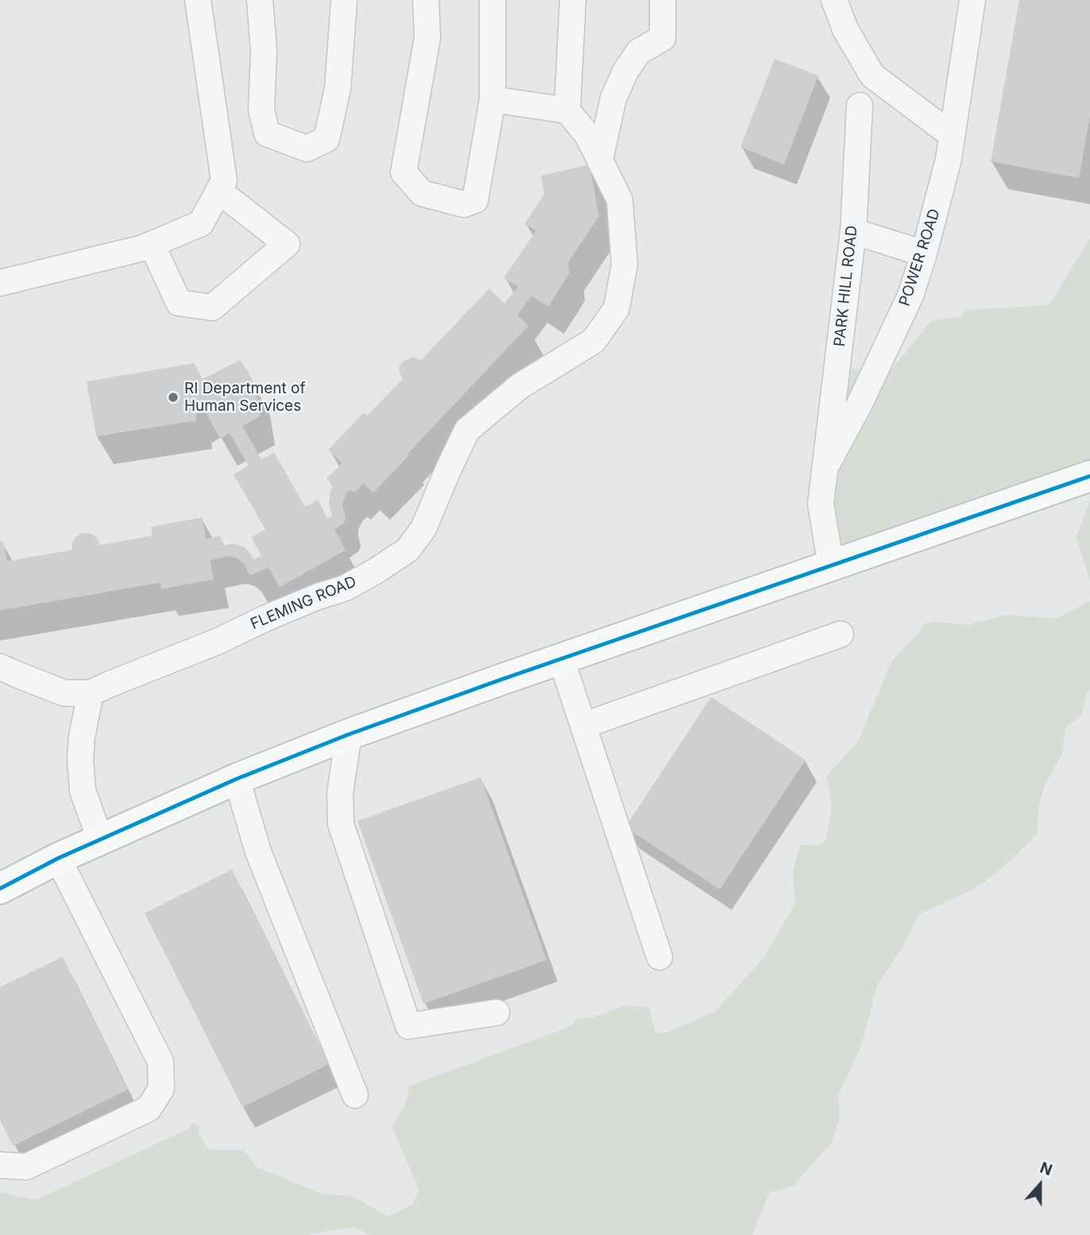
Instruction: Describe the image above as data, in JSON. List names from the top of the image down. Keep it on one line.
{"streets":{"street":["POWER ROAD","PARK HILL ROAD","FLEMING ROAD"]},"crossings":[["POWER ROAD","PARK HILL ROAD"]],"places":["RI Department of Human Services"],"north":"top"}
